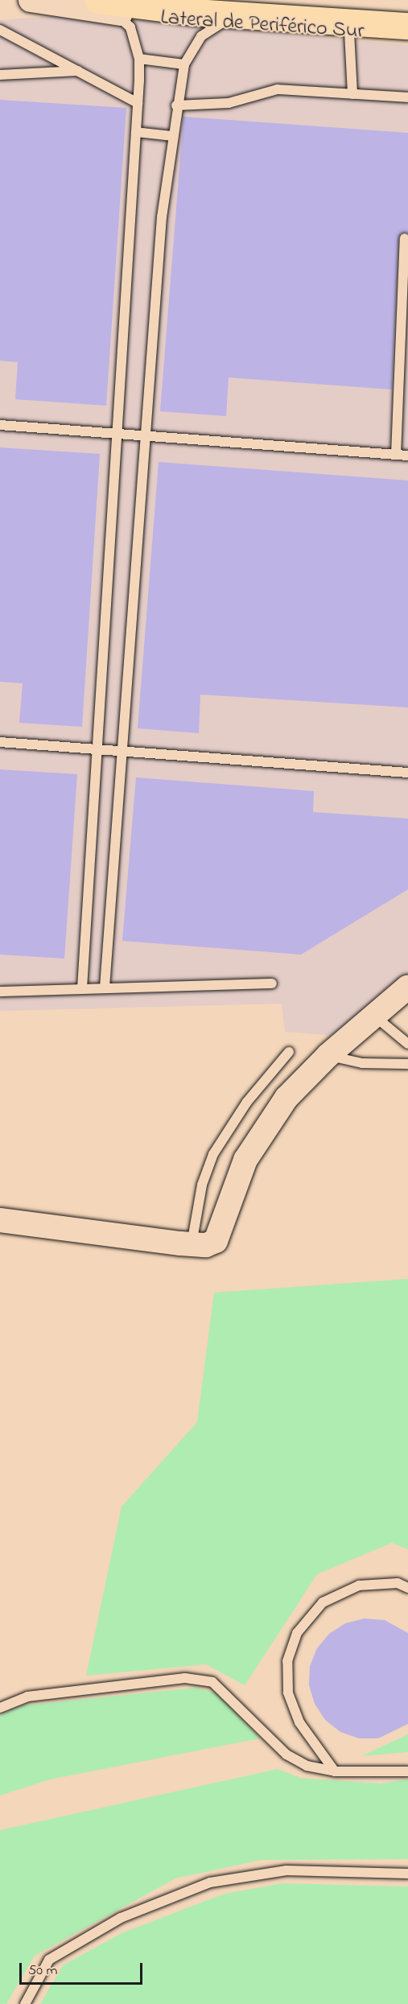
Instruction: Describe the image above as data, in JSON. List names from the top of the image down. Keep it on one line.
{"streets":{"street":["Lateral de Periférico Sur"]},"scale_bar":"50 m"}
